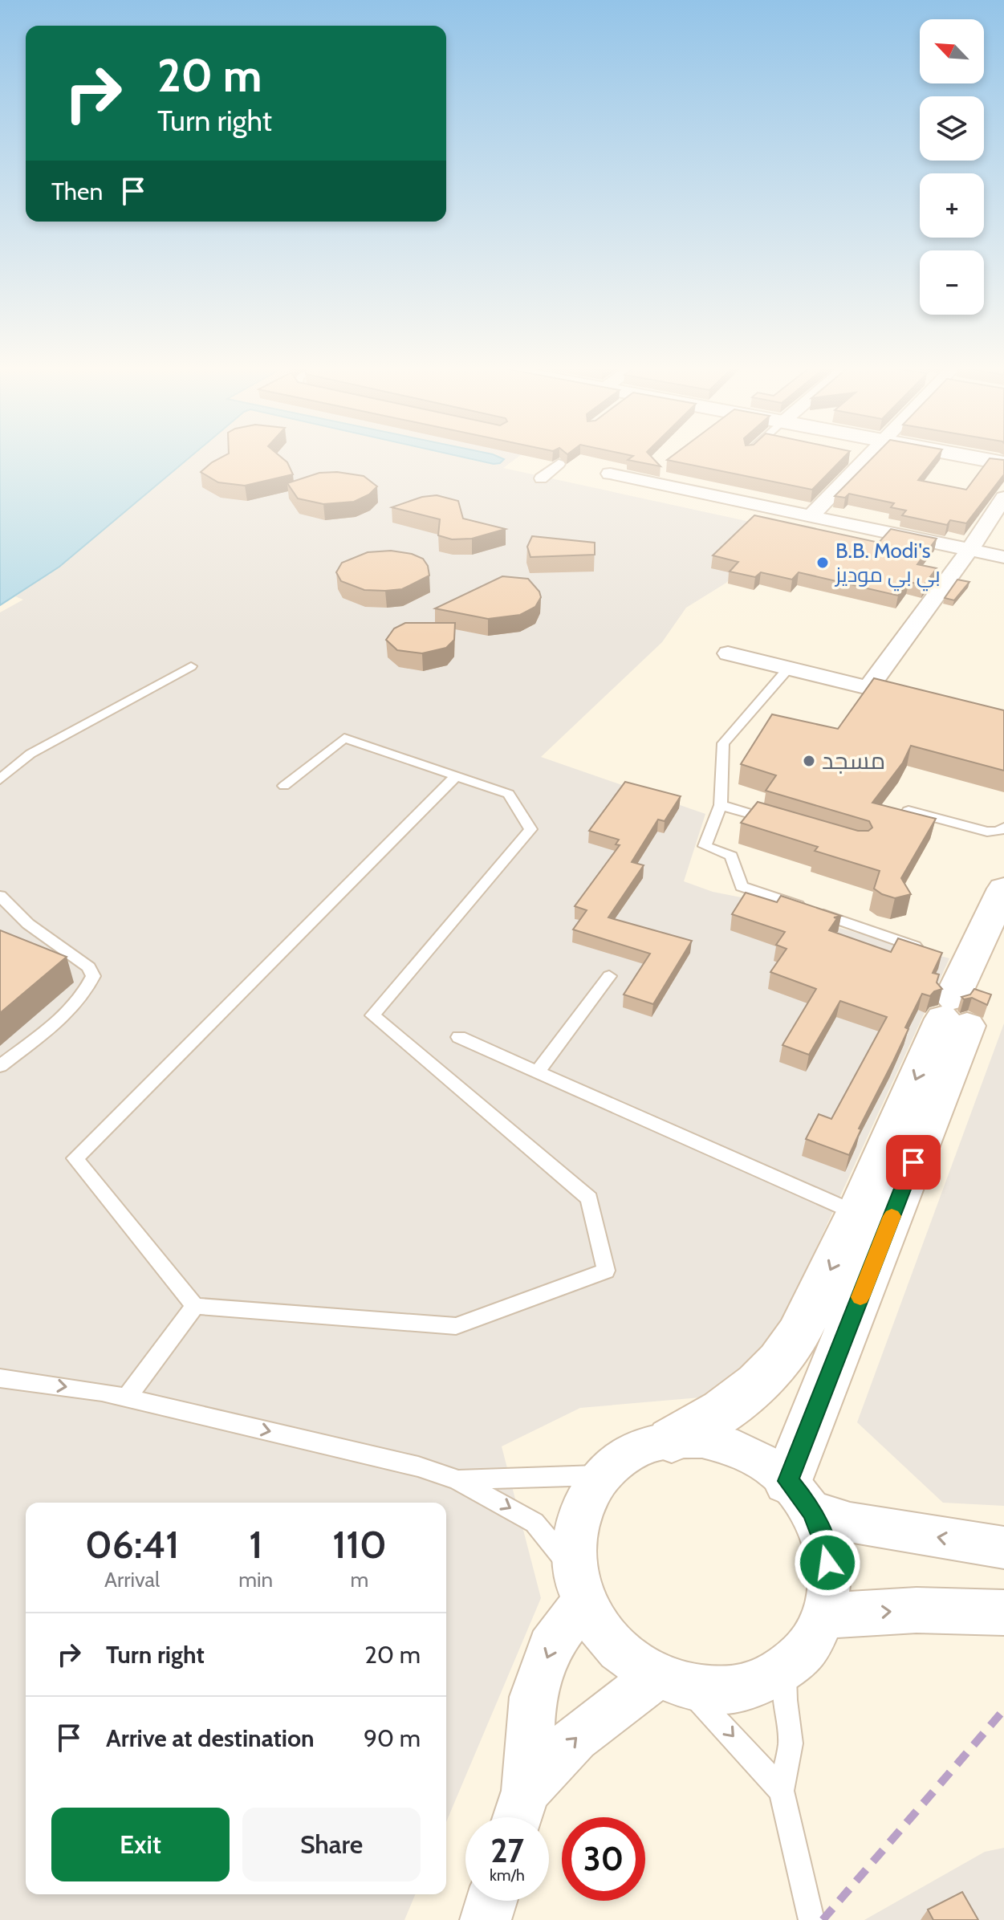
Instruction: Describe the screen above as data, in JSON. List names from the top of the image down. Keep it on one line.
{"places":["B.B. Modi's بي بي موديز","مسجد"],"north":"top left","page":{"map_buttons":["+","−"],"turn":["20 m","Turn right"],"then":"Then","eta":["06:41","Arrival","1","min","110","m"],"list":[{"name":"Turn right","value":"20 m"},{"name":"Arrive at destination","value":"90 m"}],"buttons":["Exit","Share"],"speed":"27 km/h","limit":"30"}}
